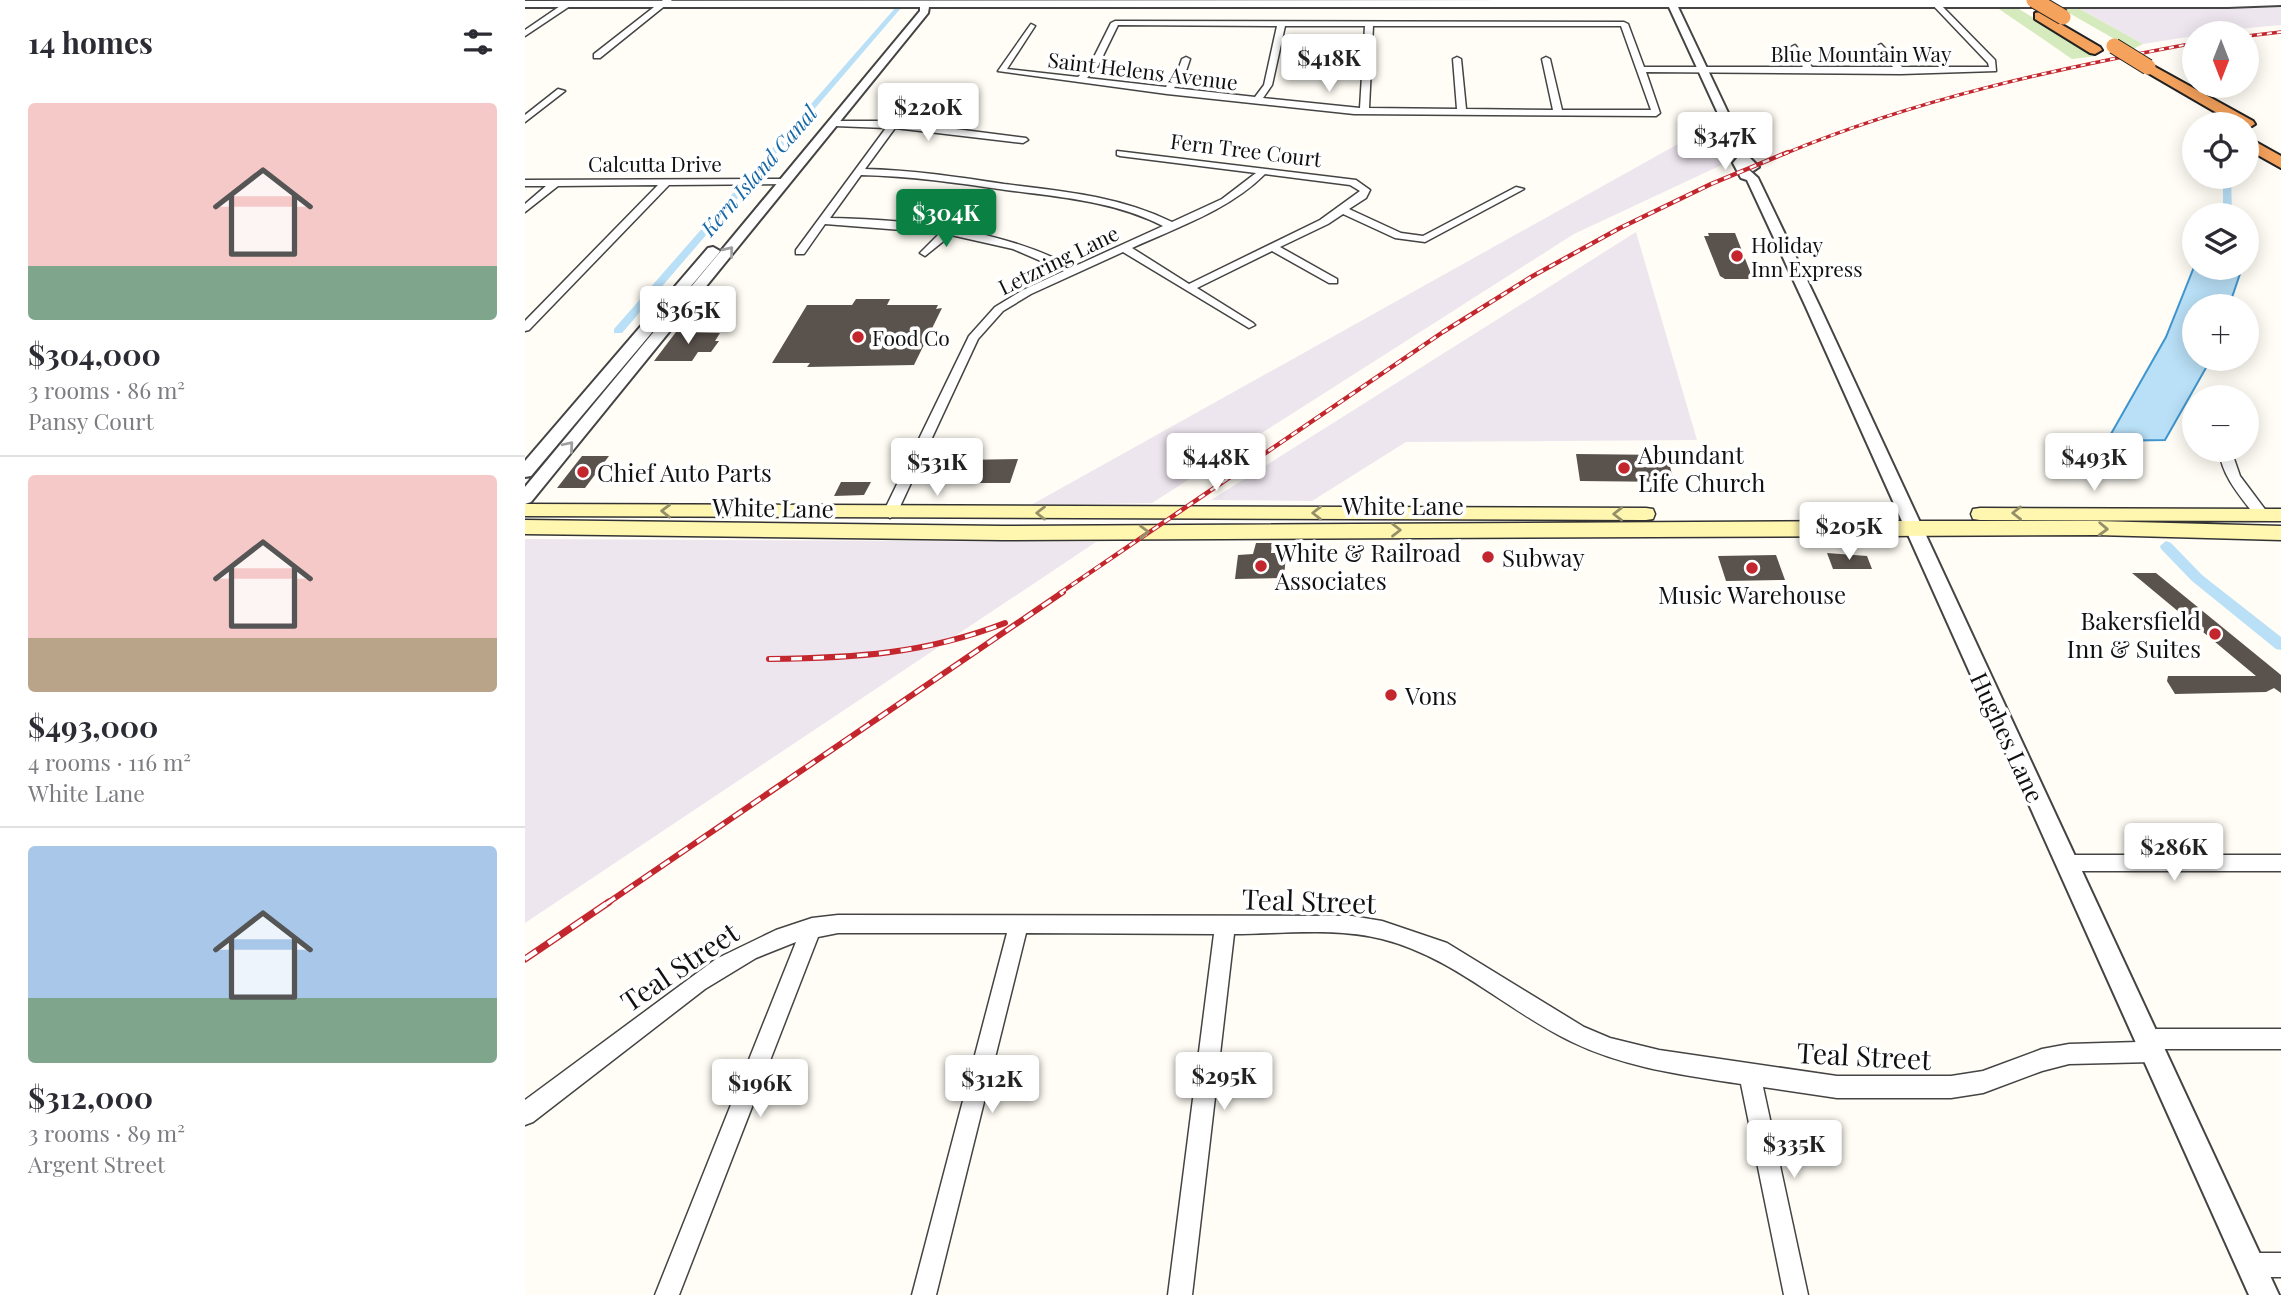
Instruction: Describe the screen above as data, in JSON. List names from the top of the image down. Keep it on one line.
{"streets":{"main road":["White Lane"],"street":["Blue Mountain Way","Saint Helens Avenue","Fern Tree Court","Calcutta Drive","Letzring Lane","Hughes Lane","Teal Street"]},"crossings":[["Blue Mountain Way","Saint Helens Avenue"],["Blue Mountain Way","Hughes Lane"],["Fern Tree Court","Letzring Lane"],["Letzring Lane","White Lane"],["White Lane","Hughes Lane"],["Hughes Lane","Teal Street"]],"water":["Kern Island Canal"],"places":["Holiday Inn Express","Food Co","Abundant Life Church","Chief Auto Parts","Subway","White & Railroad Associates","Music Warehouse","Bakersfield Inn & Suites","Vons"],"north":"bottom","page":{"heading":"14 homes","map_buttons":["+","−"],"price":["$418K","$220K","$347K","$304K","$365K","$448K","$493K","$531K","$205K","$286K","$295K","$312K","$196K","$335K"],"list":[{"name":"$304,000","note":"3 rooms · 86 m² · Pansy Court"},{"name":"$493,000","note":"4 rooms · 116 m² · White Lane"},{"name":"$312,000","note":"3 rooms · 89 m² · Argent Street"}]}}
